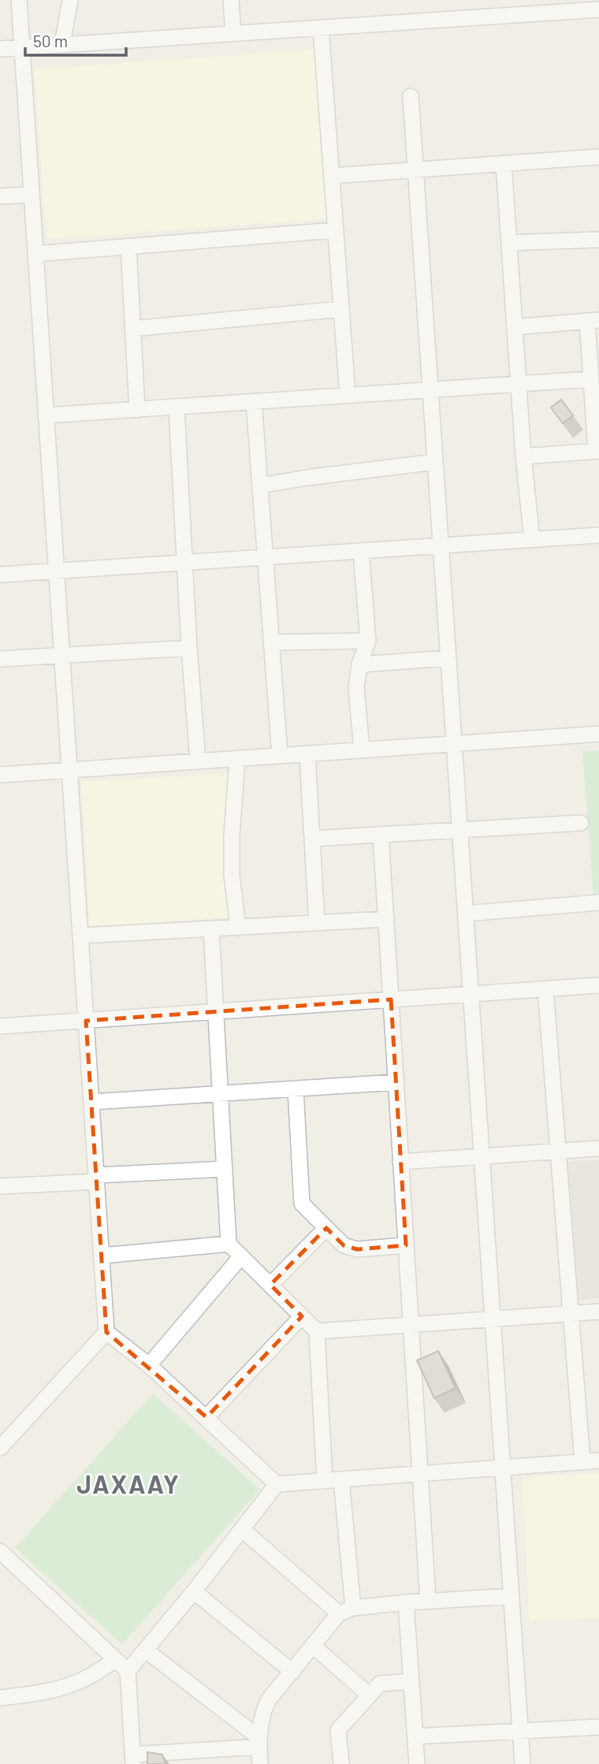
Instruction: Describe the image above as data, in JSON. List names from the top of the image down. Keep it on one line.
{"districts":["JAXAAY"],"scale_bar":"50 m"}
